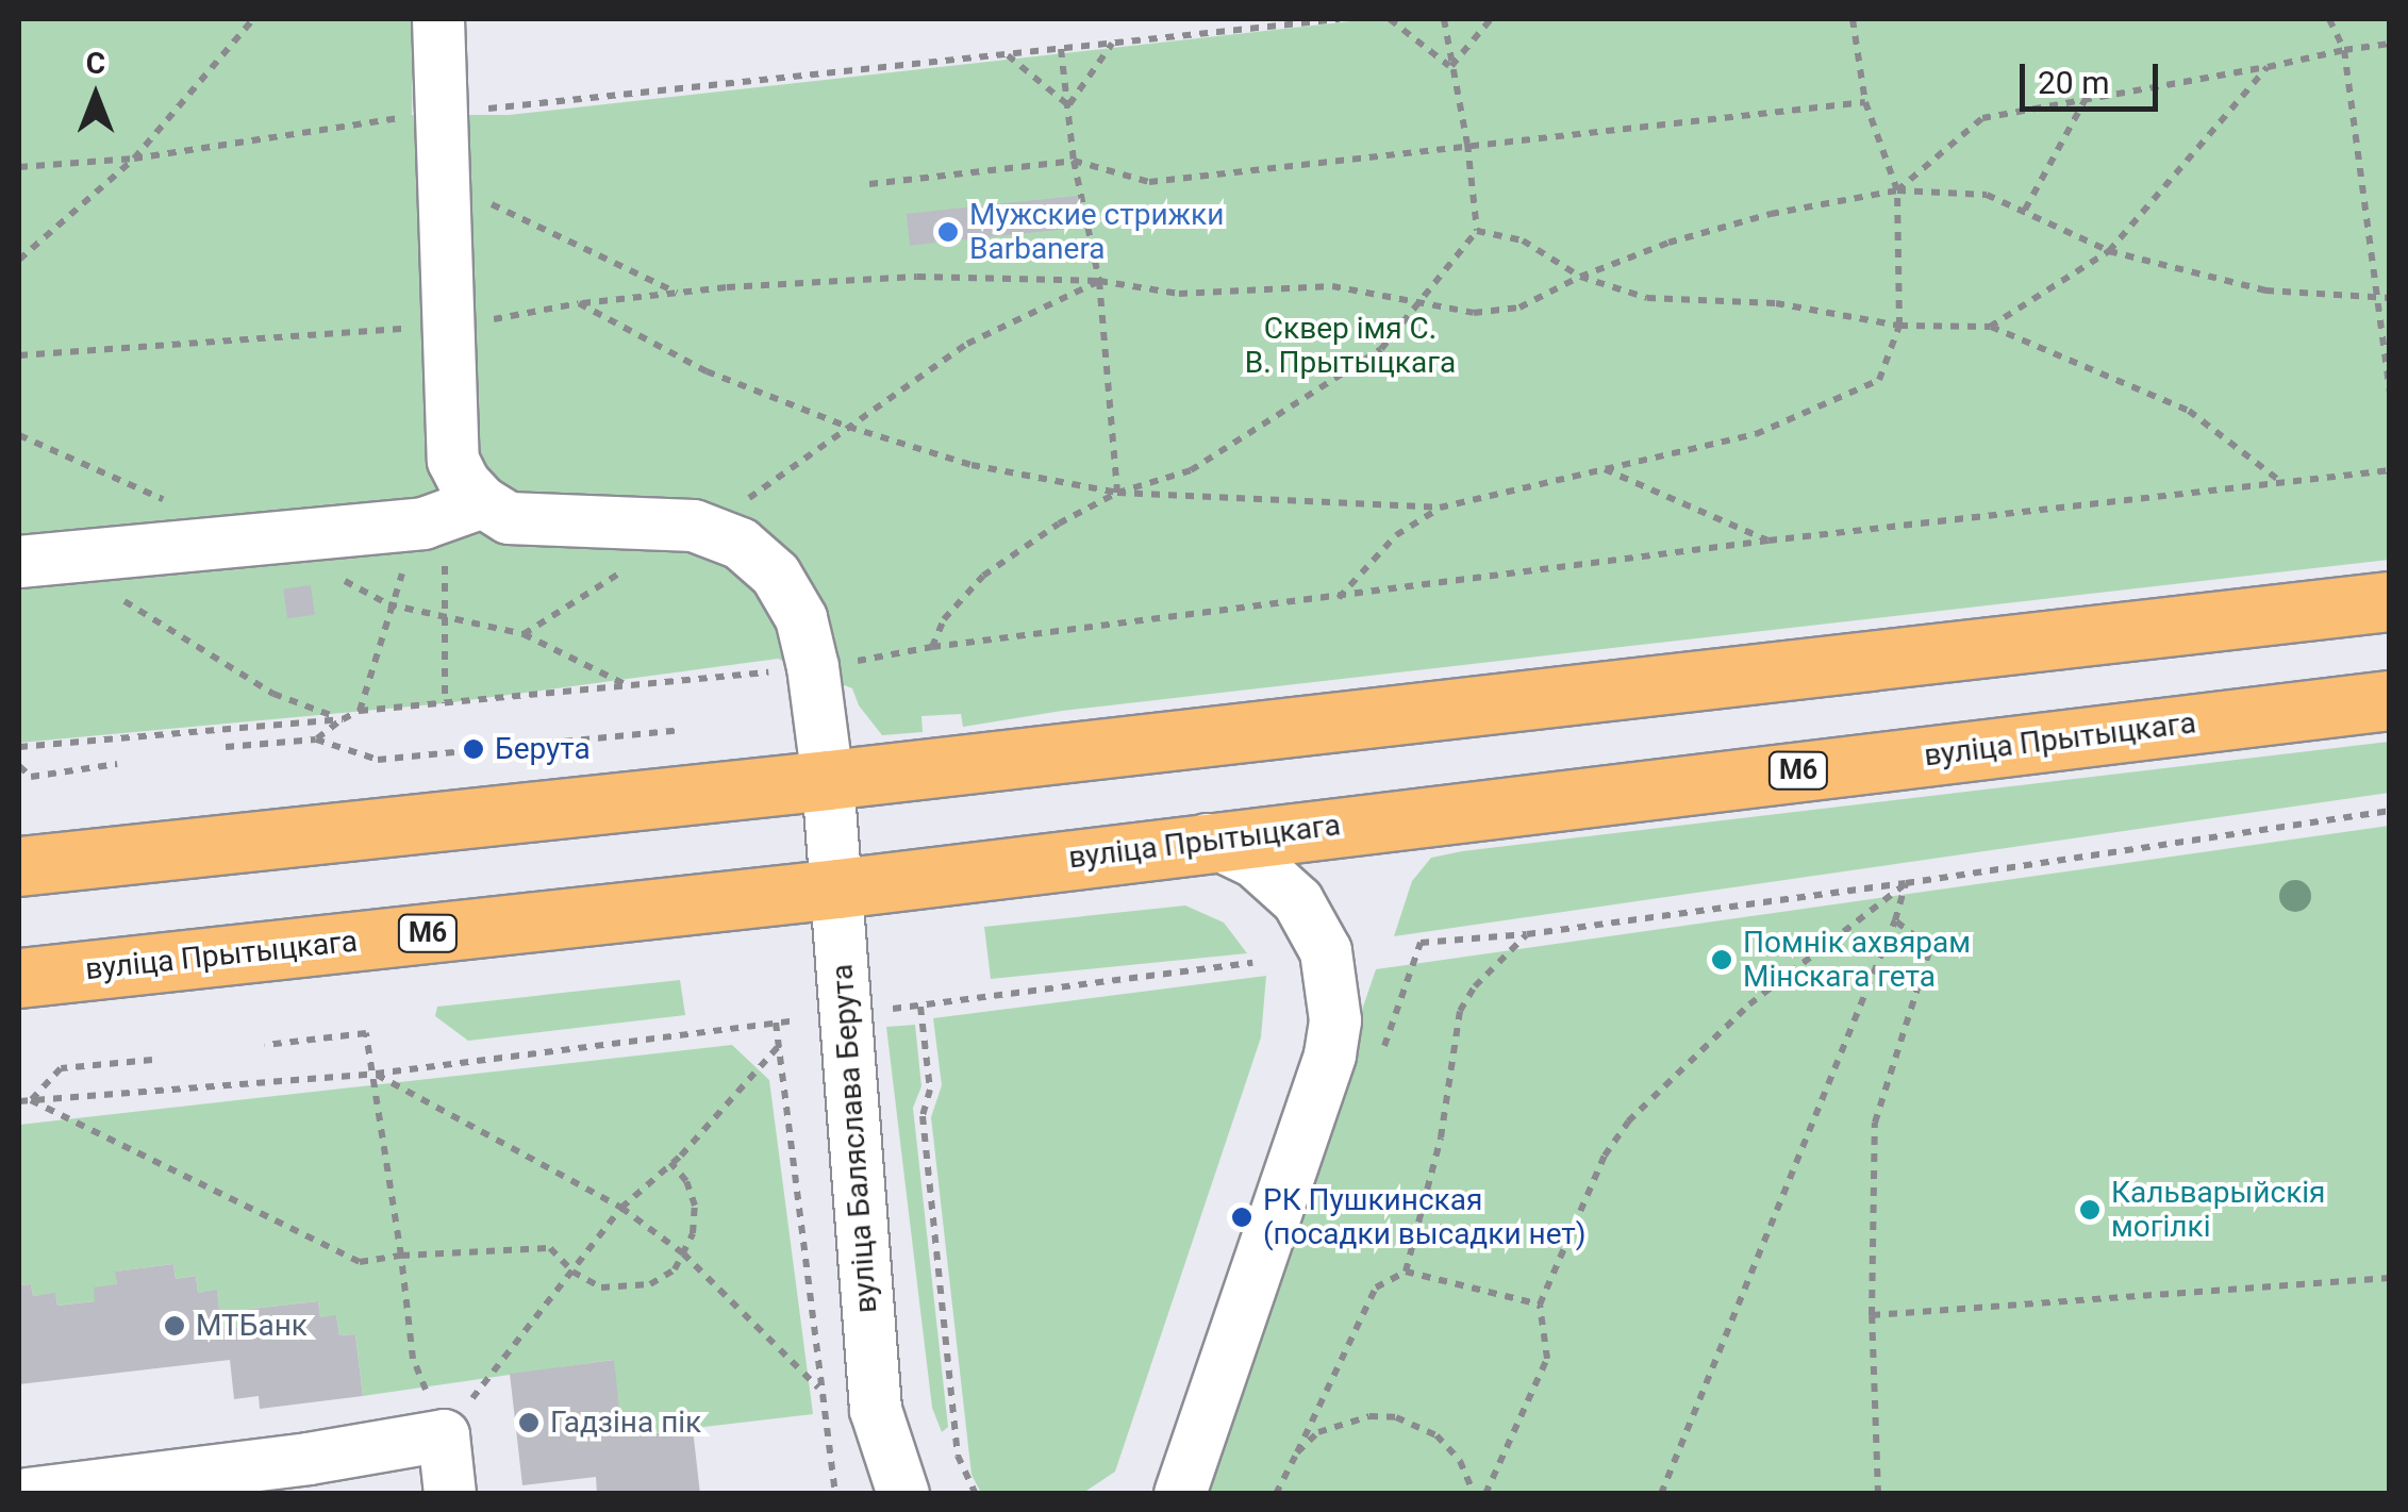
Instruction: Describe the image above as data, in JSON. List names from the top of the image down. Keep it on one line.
{"streets":{"main road":["вуліца Прытыцкага","М6"],"street":["вуліца Баляслава Берута"]},"crossings":[["вуліца Прытыцкага","вуліца Баляслава Берута"]],"parks":["Сквер імя С. В. Прытыцкага"],"places":["Мужские стрижки Barbanera","Берута","Помнік ахвярам Мінскага гета","Кальварыйскія могілкі","РК Пушкинская (посадки высадки нет)","МТБанк","Гадзіна пік"],"scale_bar":"20 m","north":"top"}
